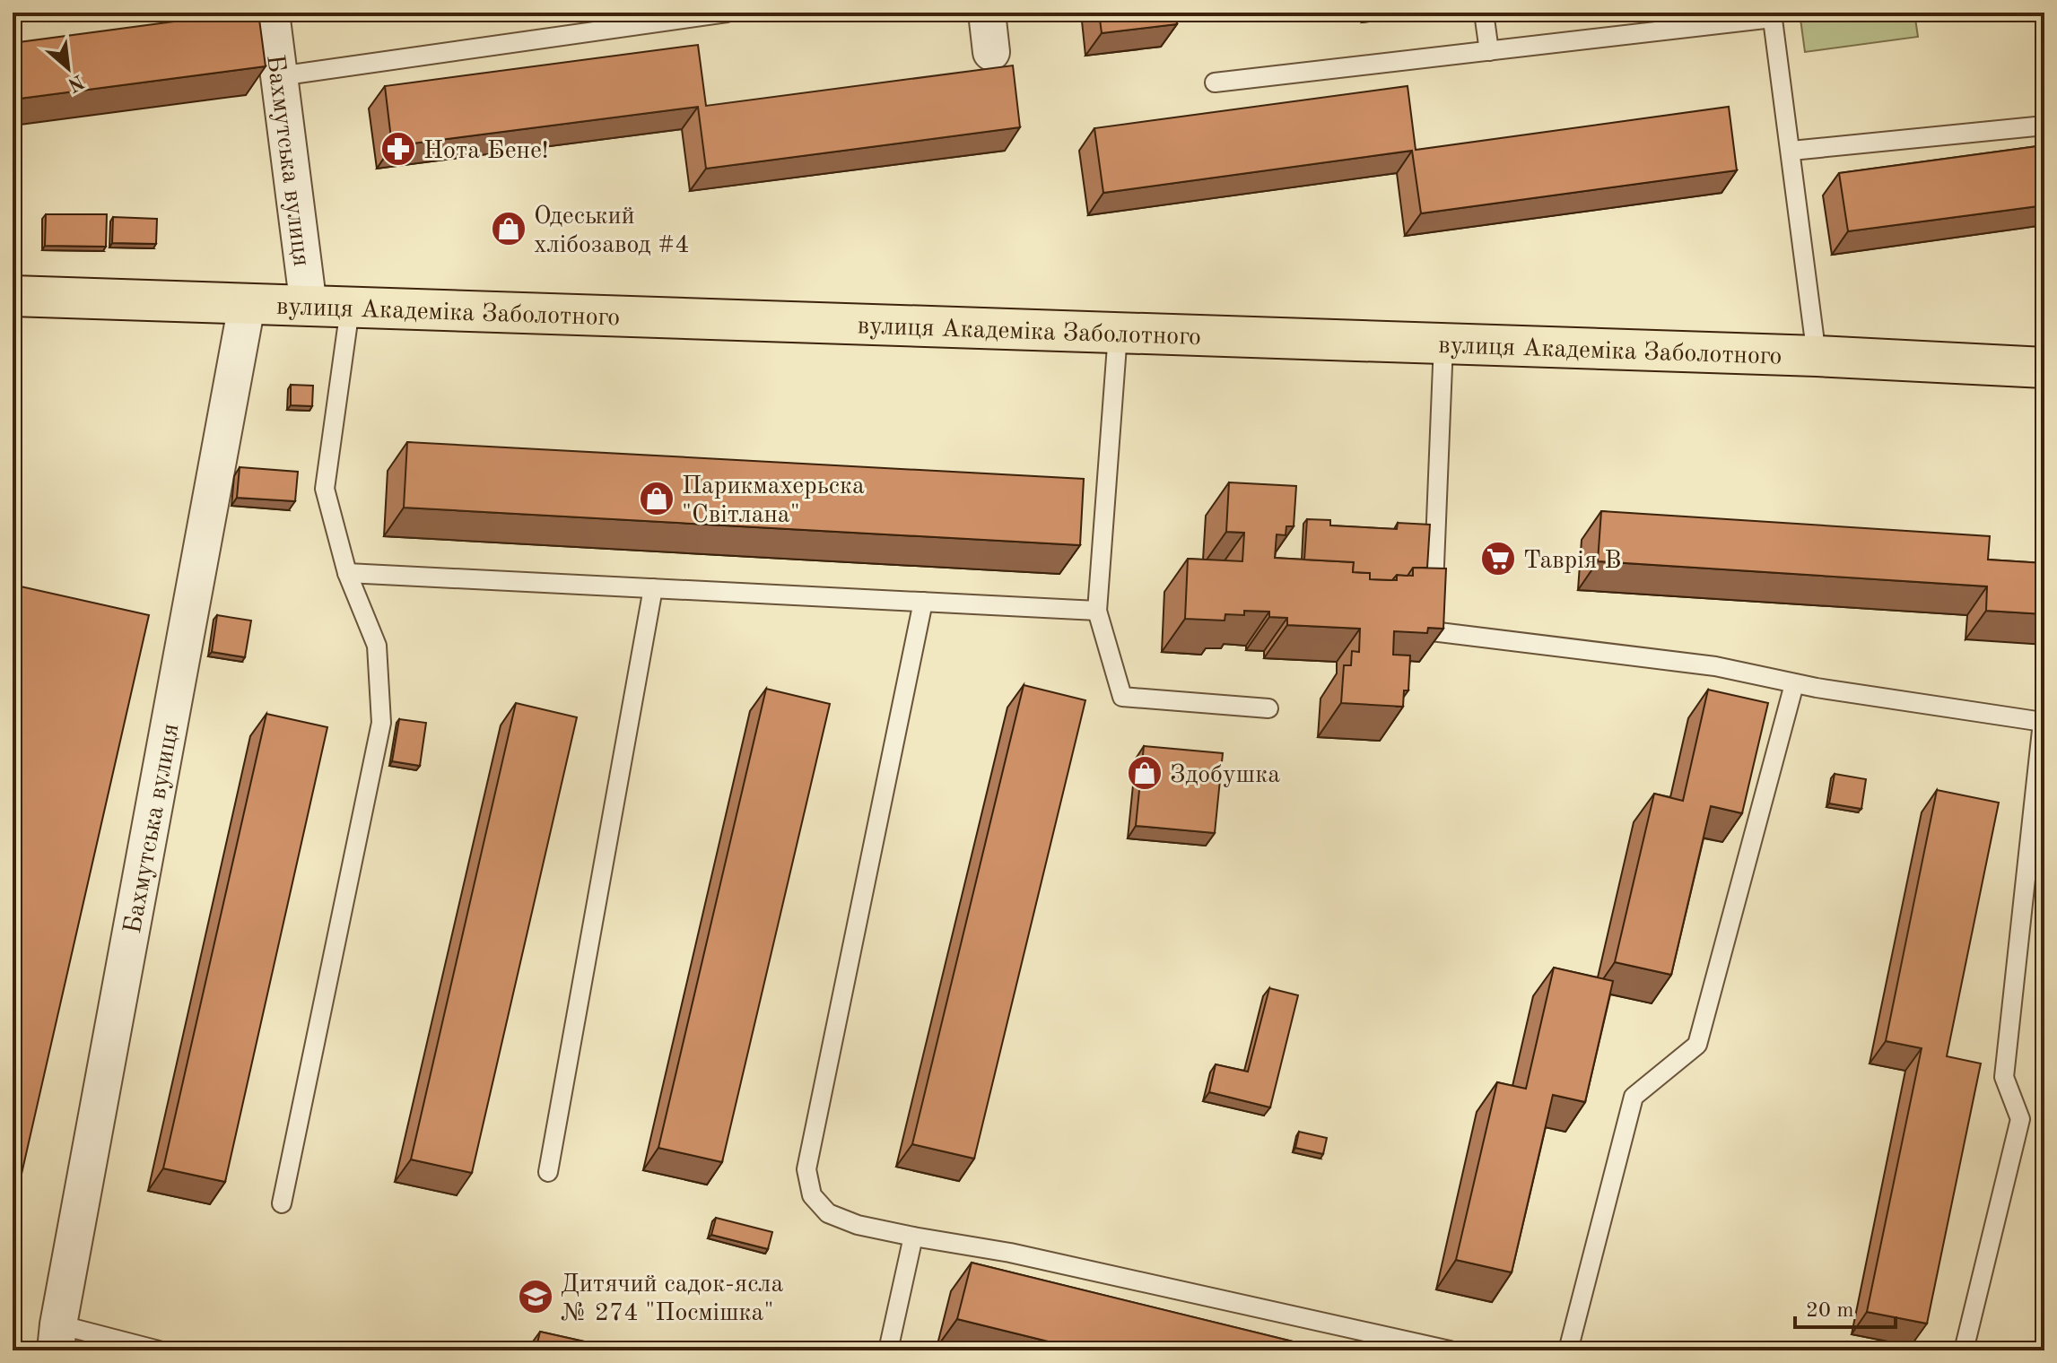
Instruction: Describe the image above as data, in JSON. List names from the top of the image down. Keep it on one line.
{"streets":{"highway":["вулиця Академіка Заболотного"],"street":["Бахмутська вулиця"]},"crossings":[["Бахмутська вулиця","вулиця Академіка Заболотного"]],"places":{"pharmacy":["Нота Бене!"],"shop":["Одеський хлібозавод #4","Парикмахерьска \"Світлана\"","Здобушка"],"supermarket":["Таврія В"],"school or university":["Дитячий садок-ясла № 274 \"Посмішка\""]},"scale_bar":"20 m","north":"bottom right"}
